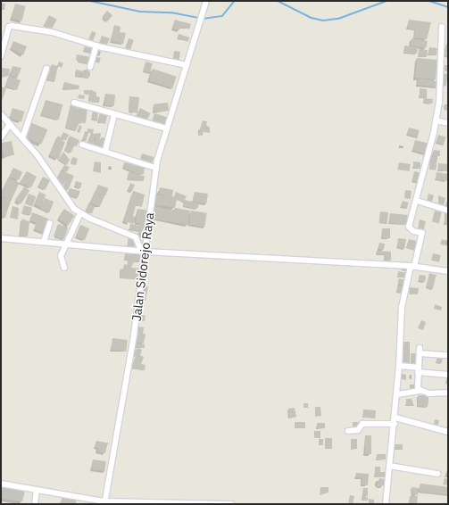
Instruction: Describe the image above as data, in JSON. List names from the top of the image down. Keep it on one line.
{"streets":{"street":["Jalan Sidorejo Raya"]}}
